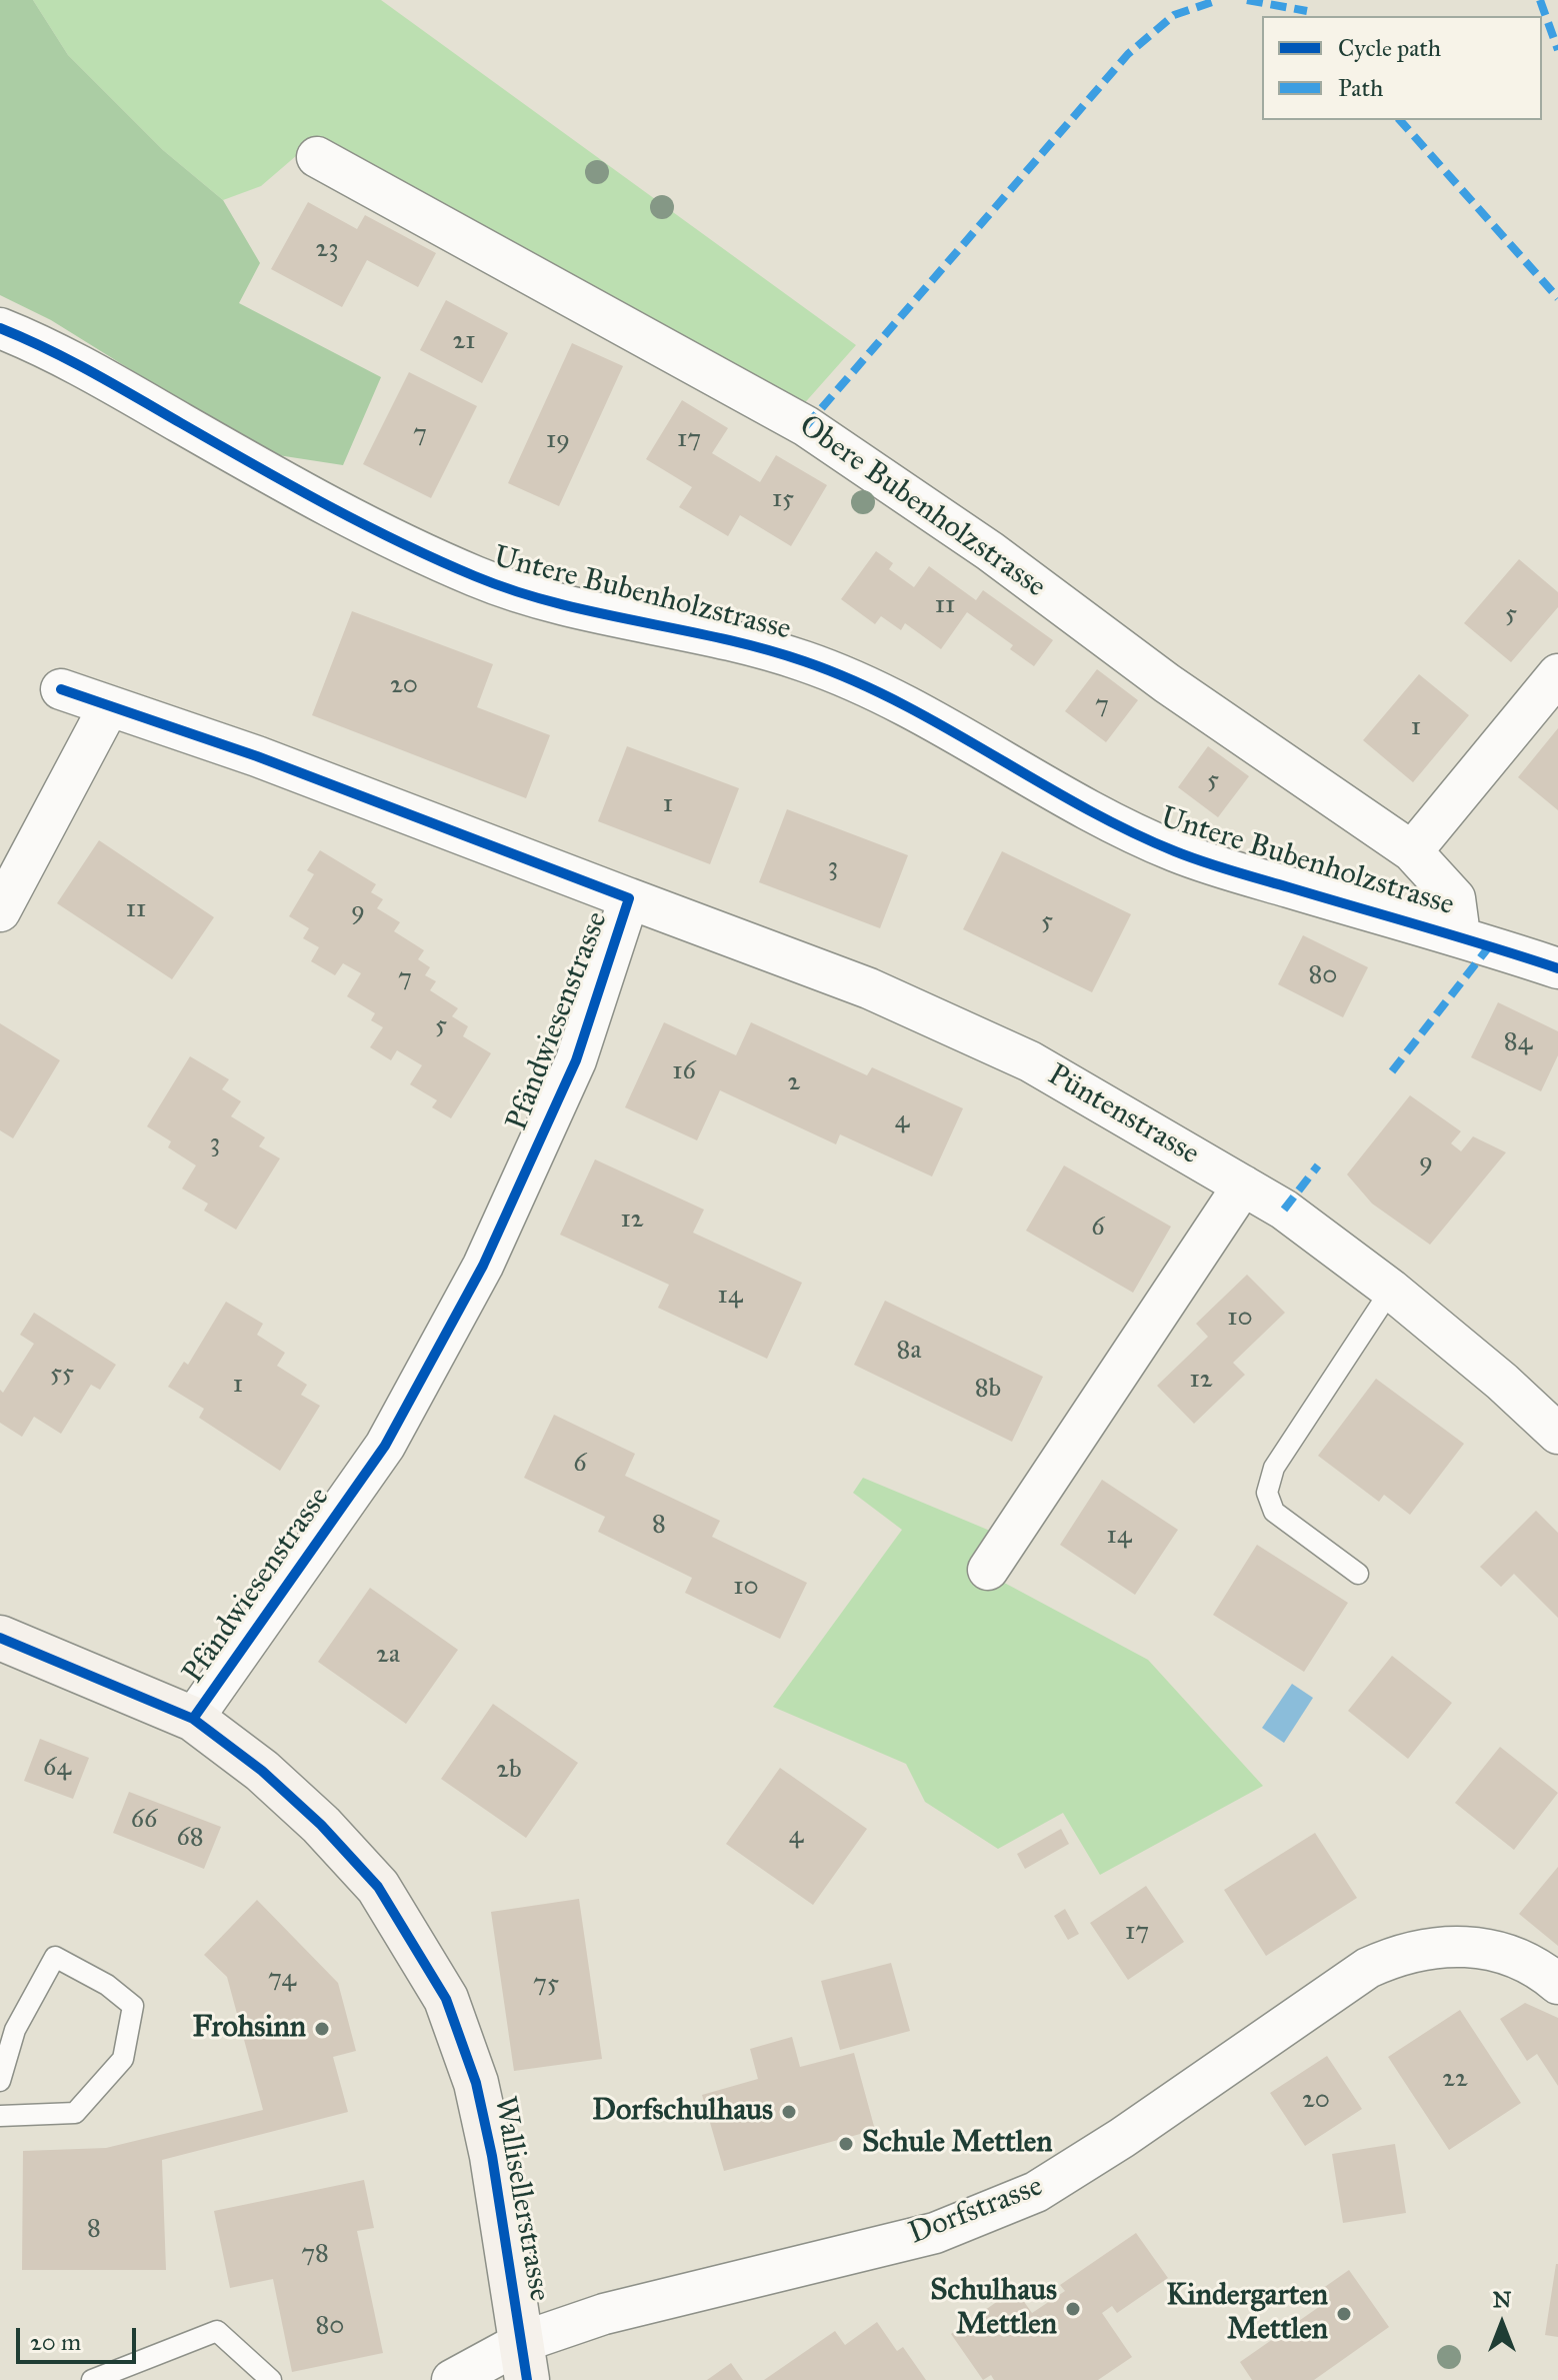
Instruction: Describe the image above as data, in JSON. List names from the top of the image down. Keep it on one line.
{"streets":{"main road":["Wallisellerstrasse"],"street":["Obere Bubenholzstrasse","Untere Bubenholzstrasse","Pfändwiesenstrasse","Püntenstrasse","Dorfstrasse"]},"crossings":[["Obere Bubenholzstrasse","Untere Bubenholzstrasse"],["Pfändwiesenstrasse","Püntenstrasse"],["Pfändwiesenstrasse","Wallisellerstrasse"],["Wallisellerstrasse","Dorfstrasse"]],"places":["Frohsinn","Dorfschulhaus","Schule Mettlen","Schulhaus Mettlen","Kindergarten Mettlen"],"house_numbers":["23","21","7","17","19","15","11","5","20","7","1","5","1","3","11","9","5","80","7","5","84","16","2","4","3","9","12","6","14","10","8a","55","12","1","8b","6","8","14","10","2a","64","2b","66","4","68","17","74","75","22","20","8","78","80"],"legend":["Cycle path","Path"],"scale_bar":"20 m","north":"top"}
